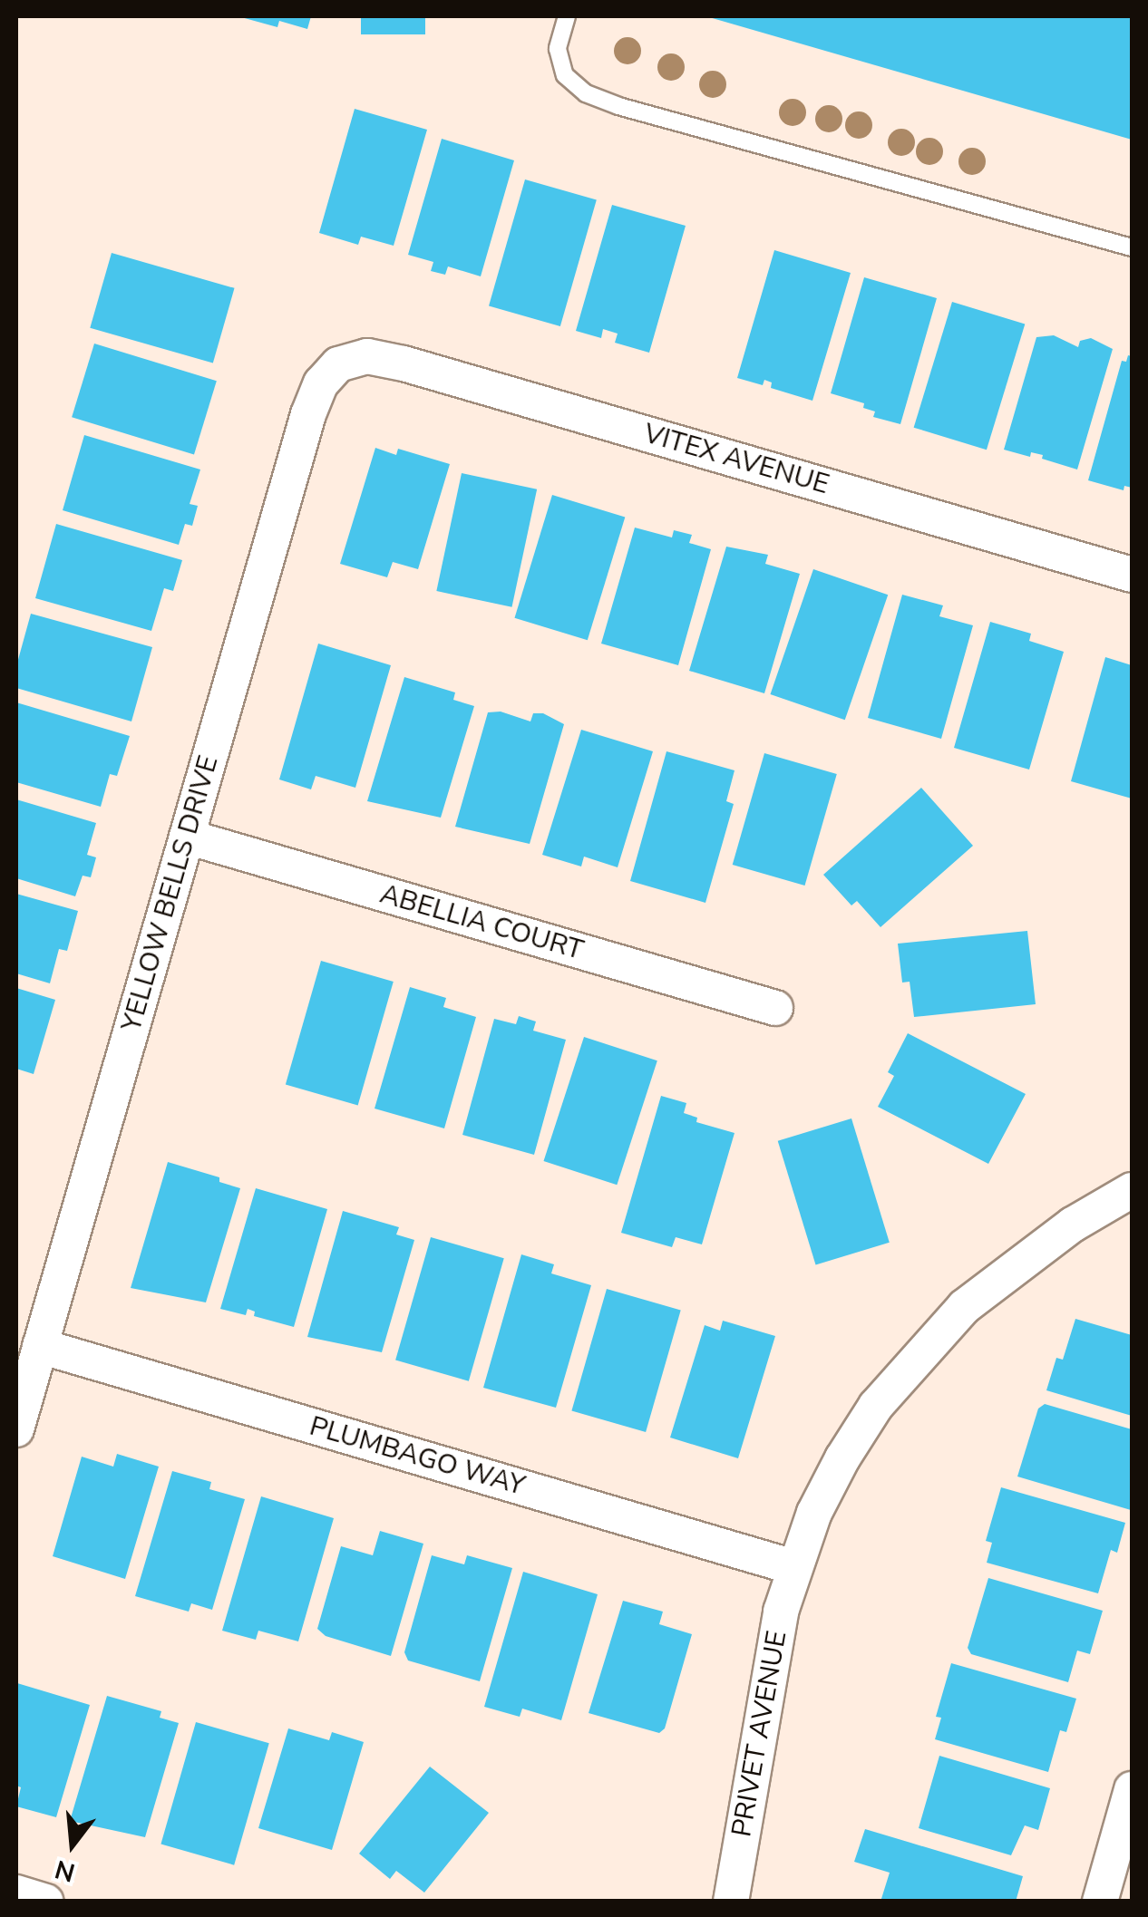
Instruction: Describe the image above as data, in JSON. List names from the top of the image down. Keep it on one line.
{"streets":{"street":["VITEX AVENUE","YELLOW BELLS DRIVE","ABELLIA COURT","PLUMBAGO WAY","PRIVET AVENUE"]},"crossings":[["VITEX AVENUE","YELLOW BELLS DRIVE"],["YELLOW BELLS DRIVE","ABELLIA COURT"],["YELLOW BELLS DRIVE","PLUMBAGO WAY"],["PLUMBAGO WAY","PRIVET AVENUE"]],"north":"bottom"}
